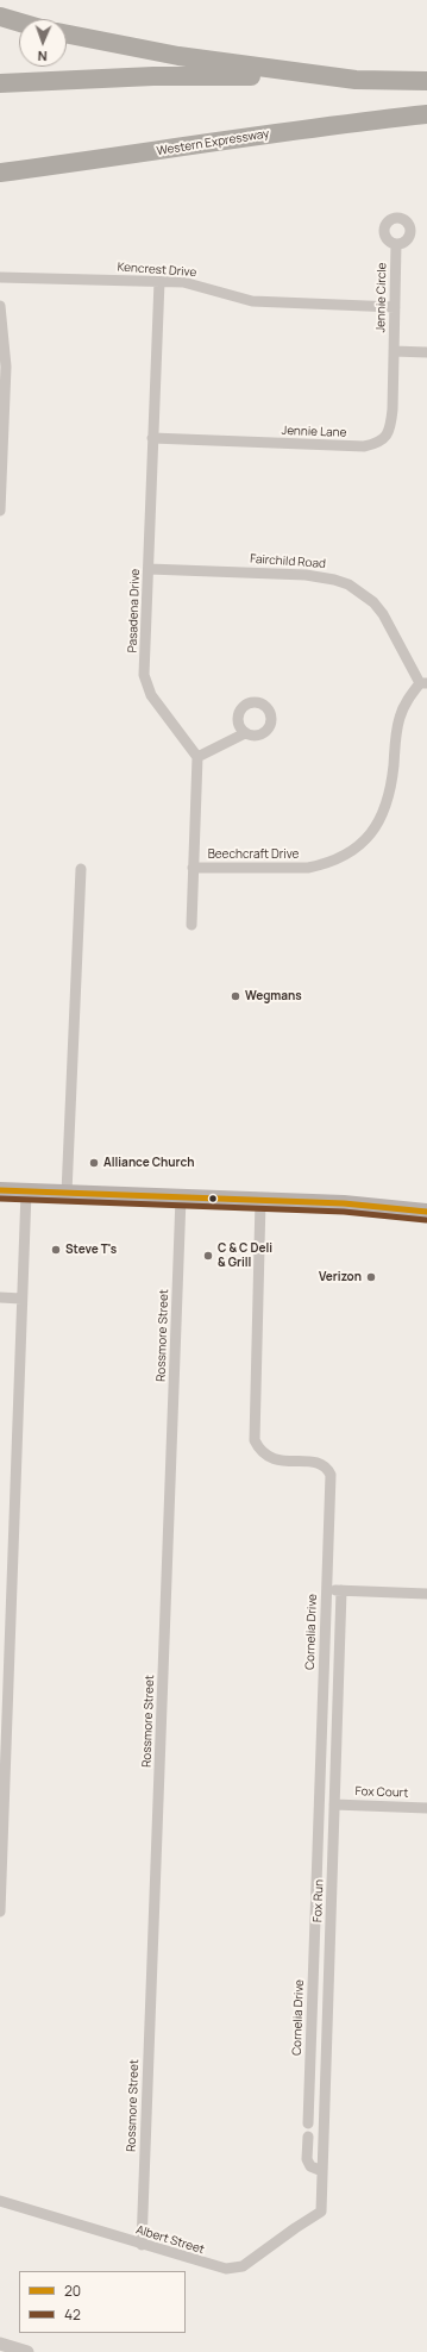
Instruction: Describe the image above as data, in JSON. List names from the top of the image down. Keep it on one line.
{"streets":{"highway":["Western Expressway"],"street":["Kencrest Drive","Jennie Circle","Jennie Lane","Fairchild Road","Pasadena Drive","Beechcraft Drive","Rossmore Street","Cornelia Drive","Fox Court","Fox Run","Albert Street"]},"crossings":[["Kencrest Drive","Jennie Circle"],["Kencrest Drive","Pasadena Drive"],["Jennie Circle","Jennie Lane"],["Jennie Lane","Pasadena Drive"],["Fairchild Road","Pasadena Drive"],["Fairchild Road","Beechcraft Drive"],["Rossmore Street","Albert Street"],["Fox Court","Fox Run"],["Fox Run","Albert Street"]],"places":["Wegmans","Alliance Church","Steve T's","C & C Deli & Grill","Verizon"],"lines":["transit line 20","transit line 42"],"legend":["20","42"],"north":"bottom"}
